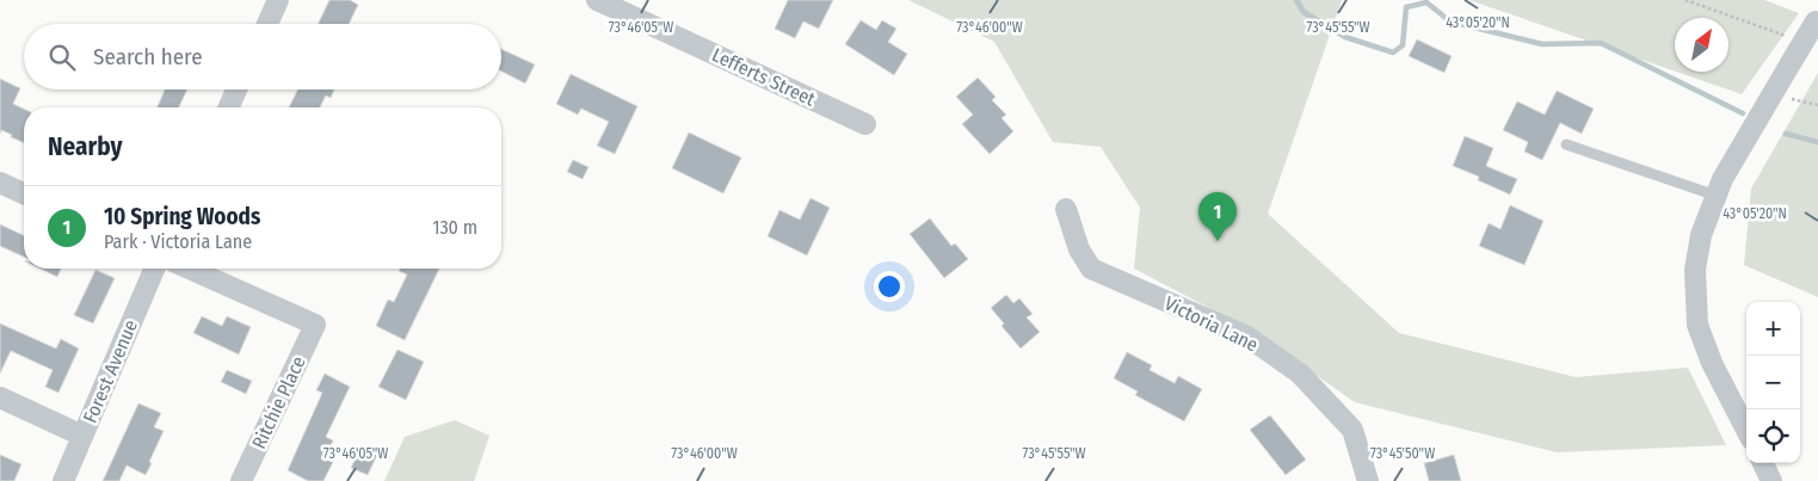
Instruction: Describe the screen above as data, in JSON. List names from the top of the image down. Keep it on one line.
{"streets":{"street":["Lefferts Street","Victoria Lane","Forest Avenue","Ritchie Place"]},"north":"top right","page":{"search":"Search here","heading":"Nearby","list":[{"mark":"1","name":"10 Spring Woods","note":"Park · Victoria Lane","value":"130 m"}],"pins":"1","map_buttons":["+","−"]},"coordinates":["43°05'20\"N","73°46'05\"W","73°46'00\"W","73°45'55\"W","73°45'50\"W"]}
